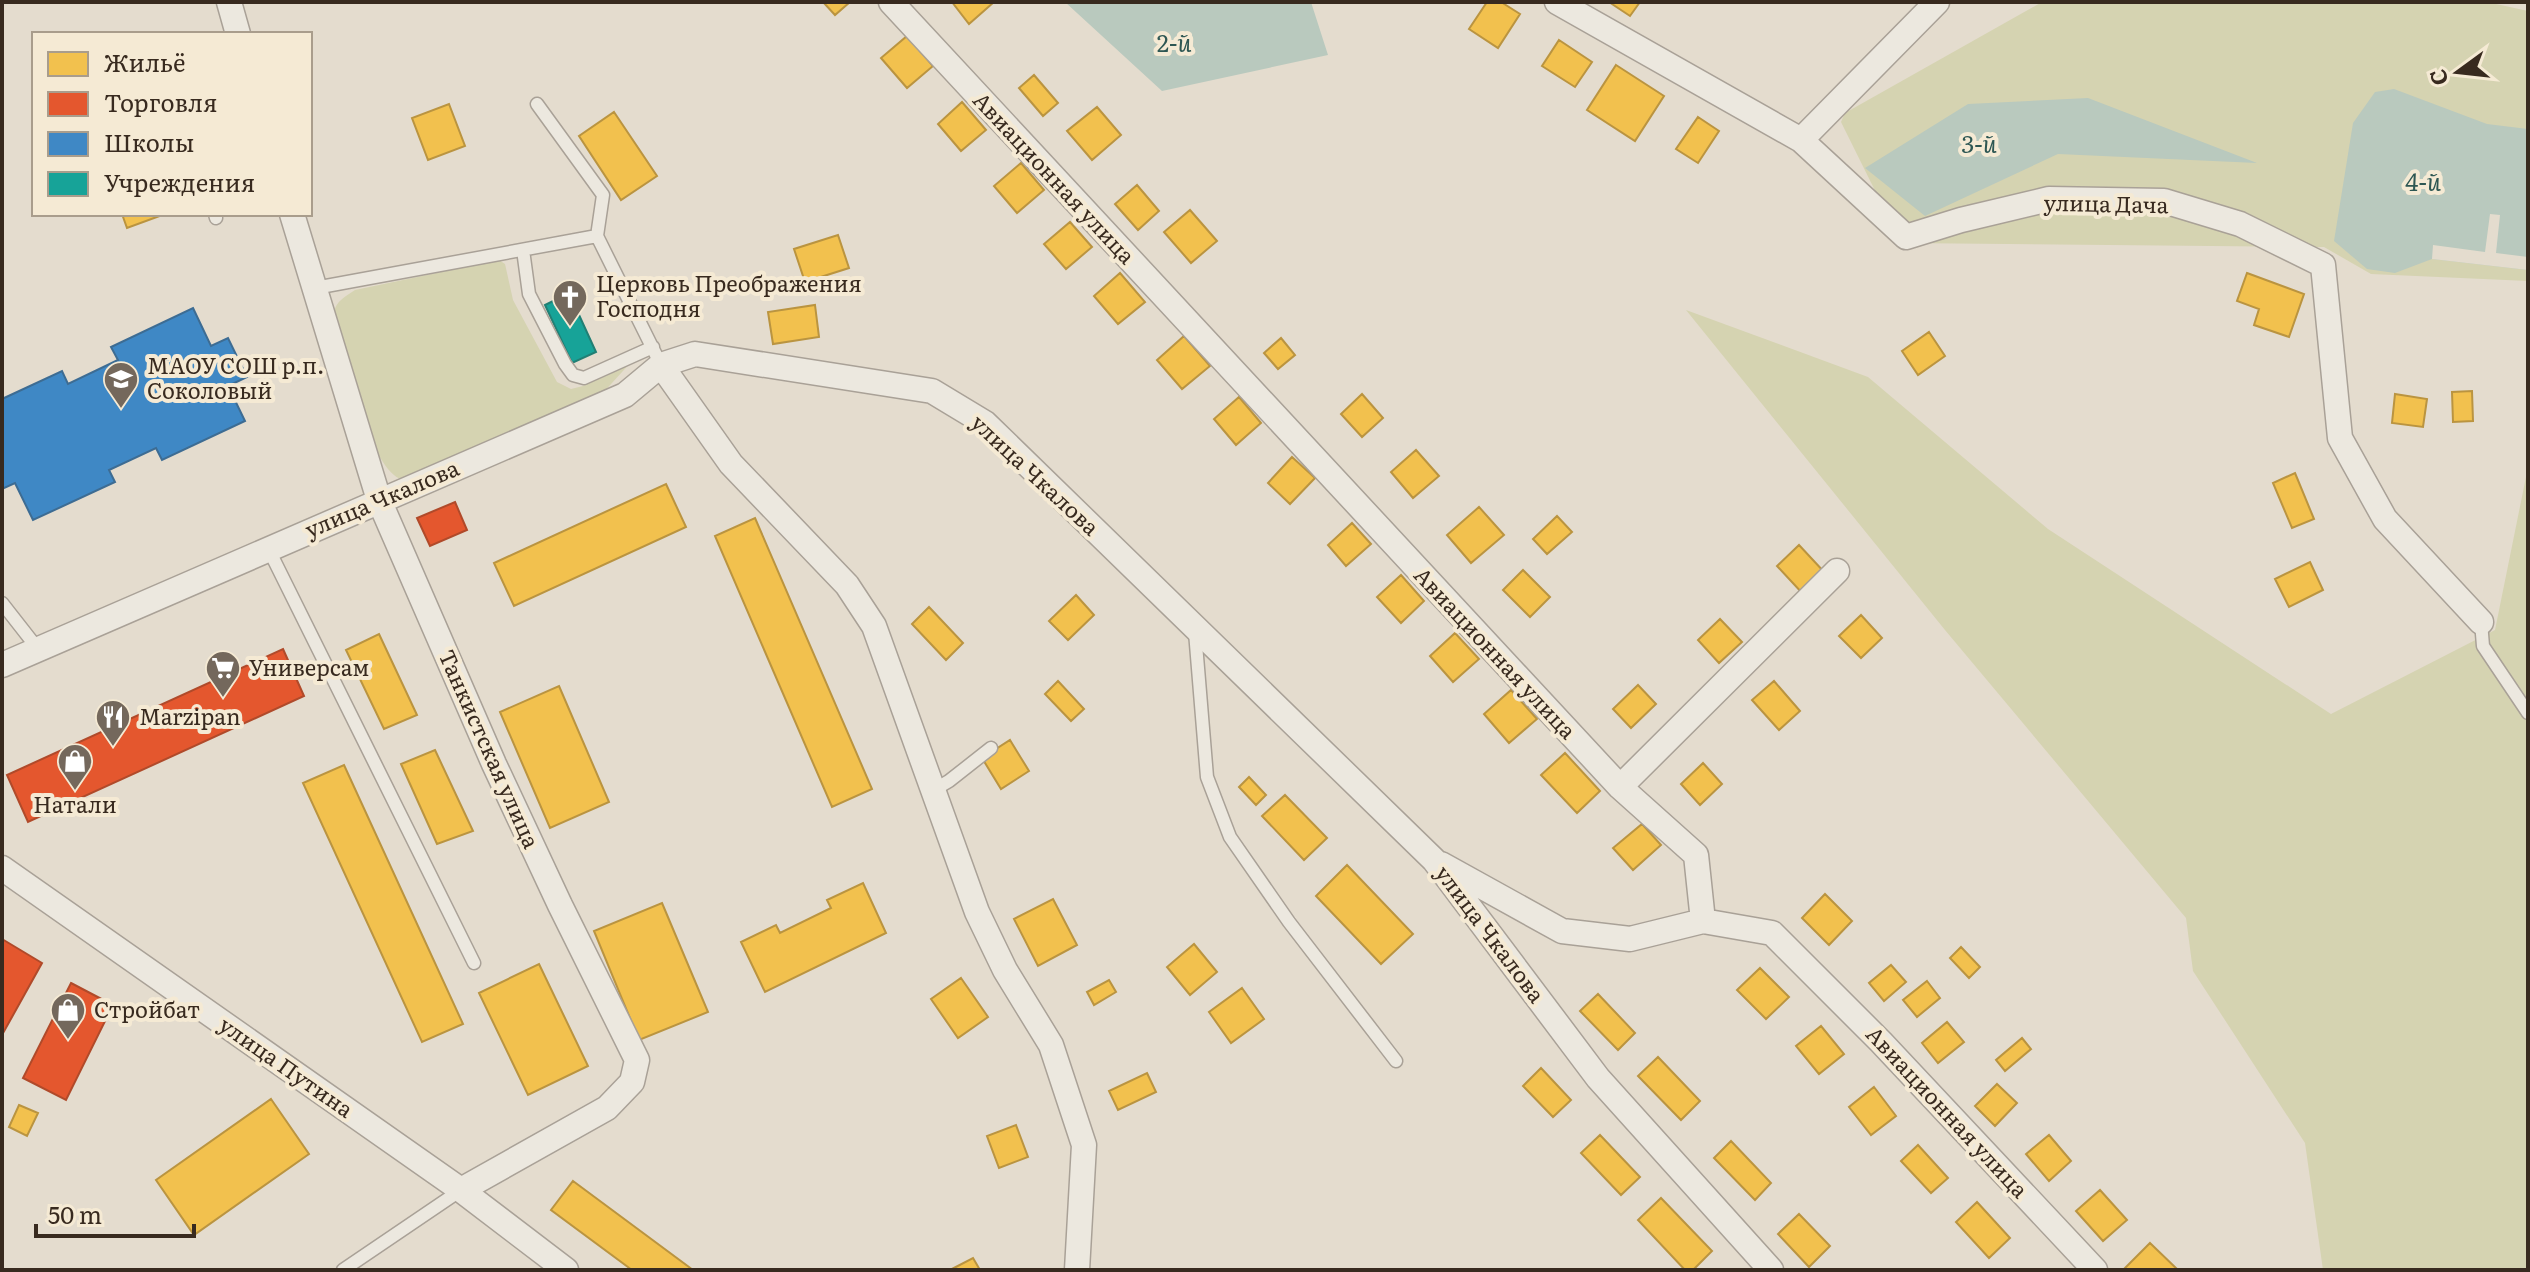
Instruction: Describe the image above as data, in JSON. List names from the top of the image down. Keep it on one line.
{"streets":{"street":["Авиационная улица","улица Дача","улица Чкалова","Танкистская улица","улица Путина"]},"crossings":[["улица Чкалова","Танкистская улица"],["Танкистская улица","улица Путина"]],"water":["2-й","3-й","4-й"],"places":{"church":["Церковь Преображения Господня"],"school or university":["МАОУ СОШ р.п. Соколовый"],"supermarket":["Универсам"],"restaurant":["Marzipan"],"shop":["Натали","Стройбат"]},"legend":["Жильё","Торговля","Школы","Учреждения"],"scale_bar":"50 m","north":"left"}
